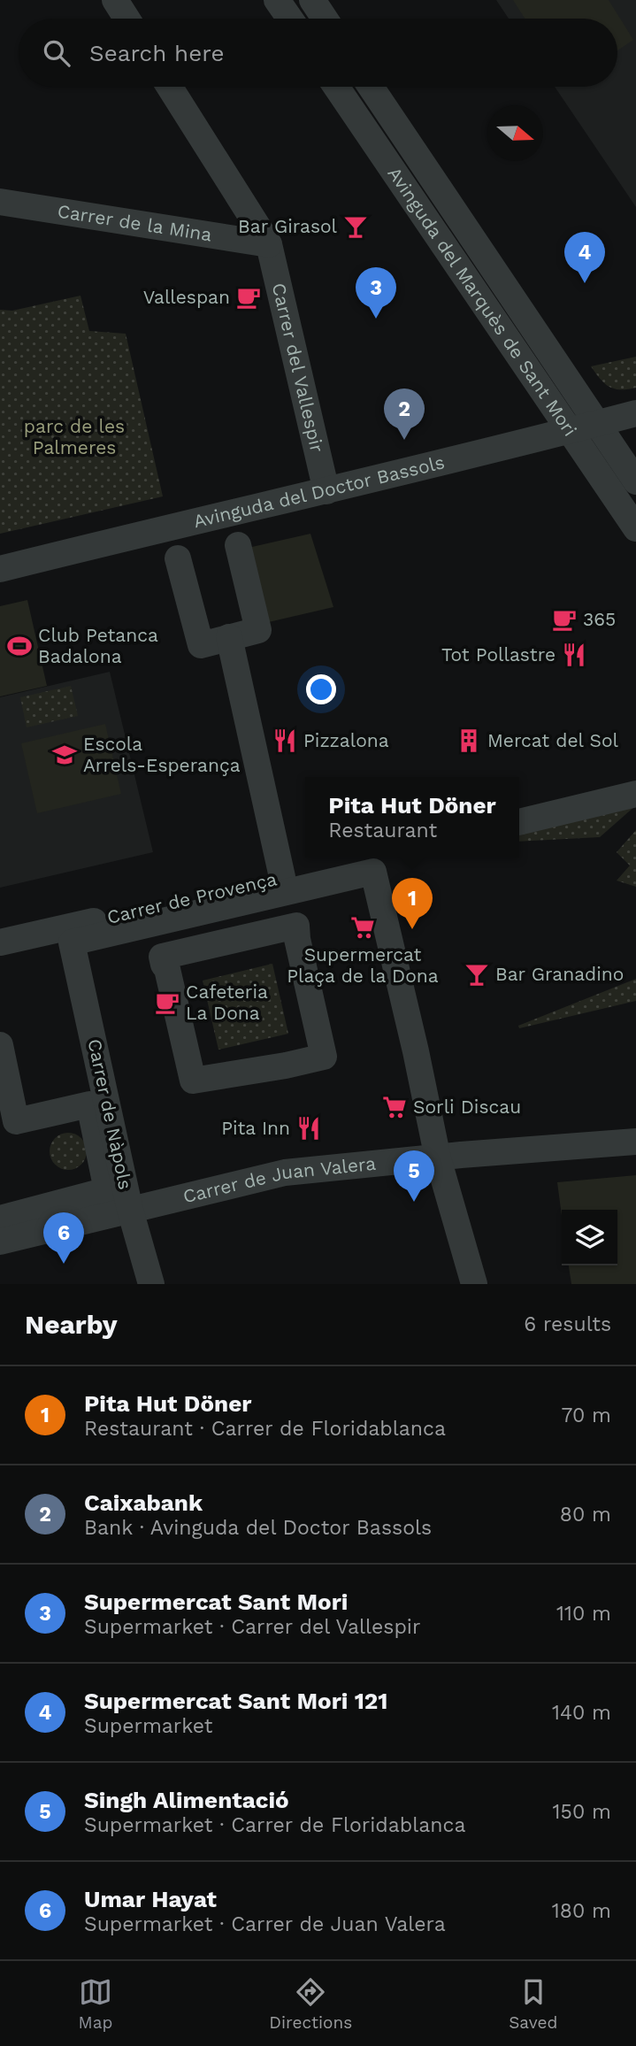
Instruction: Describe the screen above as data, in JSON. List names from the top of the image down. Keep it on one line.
{"streets":{"street":["Carrer de la Mina","Avinguda del Marquès de Sant Mori","Carrer del Vallespir","Avinguda del Doctor Bassols","Carrer de Provença","Carrer de Nàpols","Carrer de Juan Valera"]},"crossings":[["Carrer de la Mina","Carrer del Vallespir"],["Avinguda del Marquès de Sant Mori","Avinguda del Doctor Bassols"],["Carrer del Vallespir","Avinguda del Doctor Bassols"],["Carrer de Provença","Carrer de Nàpols"],["Carrer de Nàpols","Carrer de Juan Valera"]],"parks":["parc de les Palmeres"],"places":{"bar":["Bar Girasol","Bar Granadino"],"cafe":["Vallespan","365","Cafeteria La Dona"],"sports":["Club Petanca Badalona"],"restaurant":["Tot Pollastre","Pizzalona","Pita Inn"],"building":["Mercat del Sol"],"school or university":["Escola Arrels-Esperança"],"supermarket":["Supermercat Plaça de la Dona","Sorli Discau"]},"north":"right","page":{"search":"Search here","pins":["4","3","2","1","5","6"],"popup":["Pita Hut Döner","Restaurant"],"heading":["Nearby","6 results"],"list":[{"mark":"1","name":"Pita Hut Döner","note":"Restaurant · Carrer de Floridablanca","value":"70 m"},{"mark":"2","name":"Caixabank","note":"Bank · Avinguda del Doctor Bassols","value":"80 m"},{"mark":"3","name":"Supermercat Sant Mori","note":"Supermarket · Carrer del Vallespir","value":"110 m"},{"mark":"4","name":"Supermercat Sant Mori 121","note":"Supermarket","value":"140 m"},{"mark":"5","name":"Singh Alimentació","note":"Supermarket · Carrer de Floridablanca","value":"150 m"},{"mark":"6","name":"Umar Hayat","note":"Supermarket · Carrer de Juan Valera","value":"180 m"}],"nav":["Map","Directions","Saved"]}}
